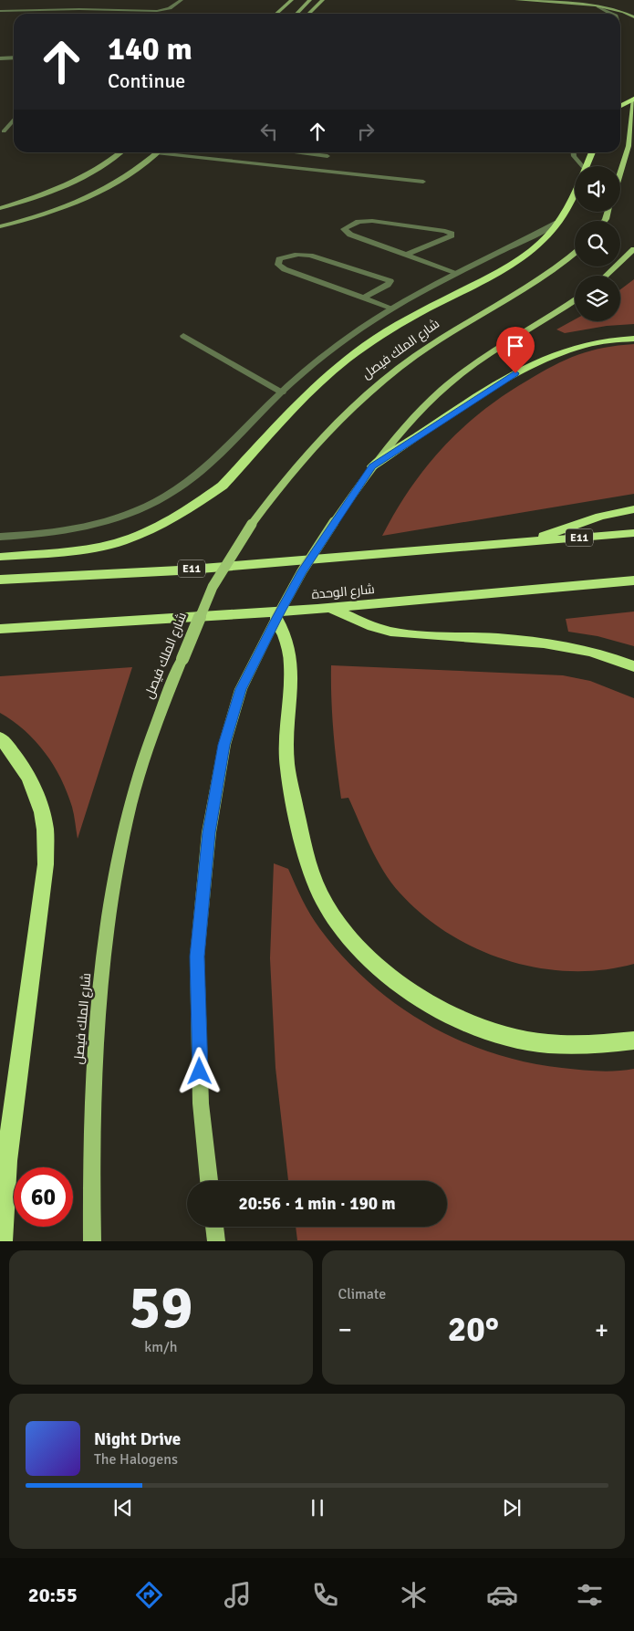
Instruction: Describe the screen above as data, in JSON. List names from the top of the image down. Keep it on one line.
{"streets":{"highway":["E11","شارع الوحدة"],"main road":["شارع الملك فيصل"]},"page":{"turn":["140 m","Continue"],"limit":"60","trip":"20:56 · 1 min · 190 m","tile":[["59","km/h"],"Climate"],"heat":["−","20°","+"],"song":["Night Drive","The Halogens"],"tabs":"20:55"}}
